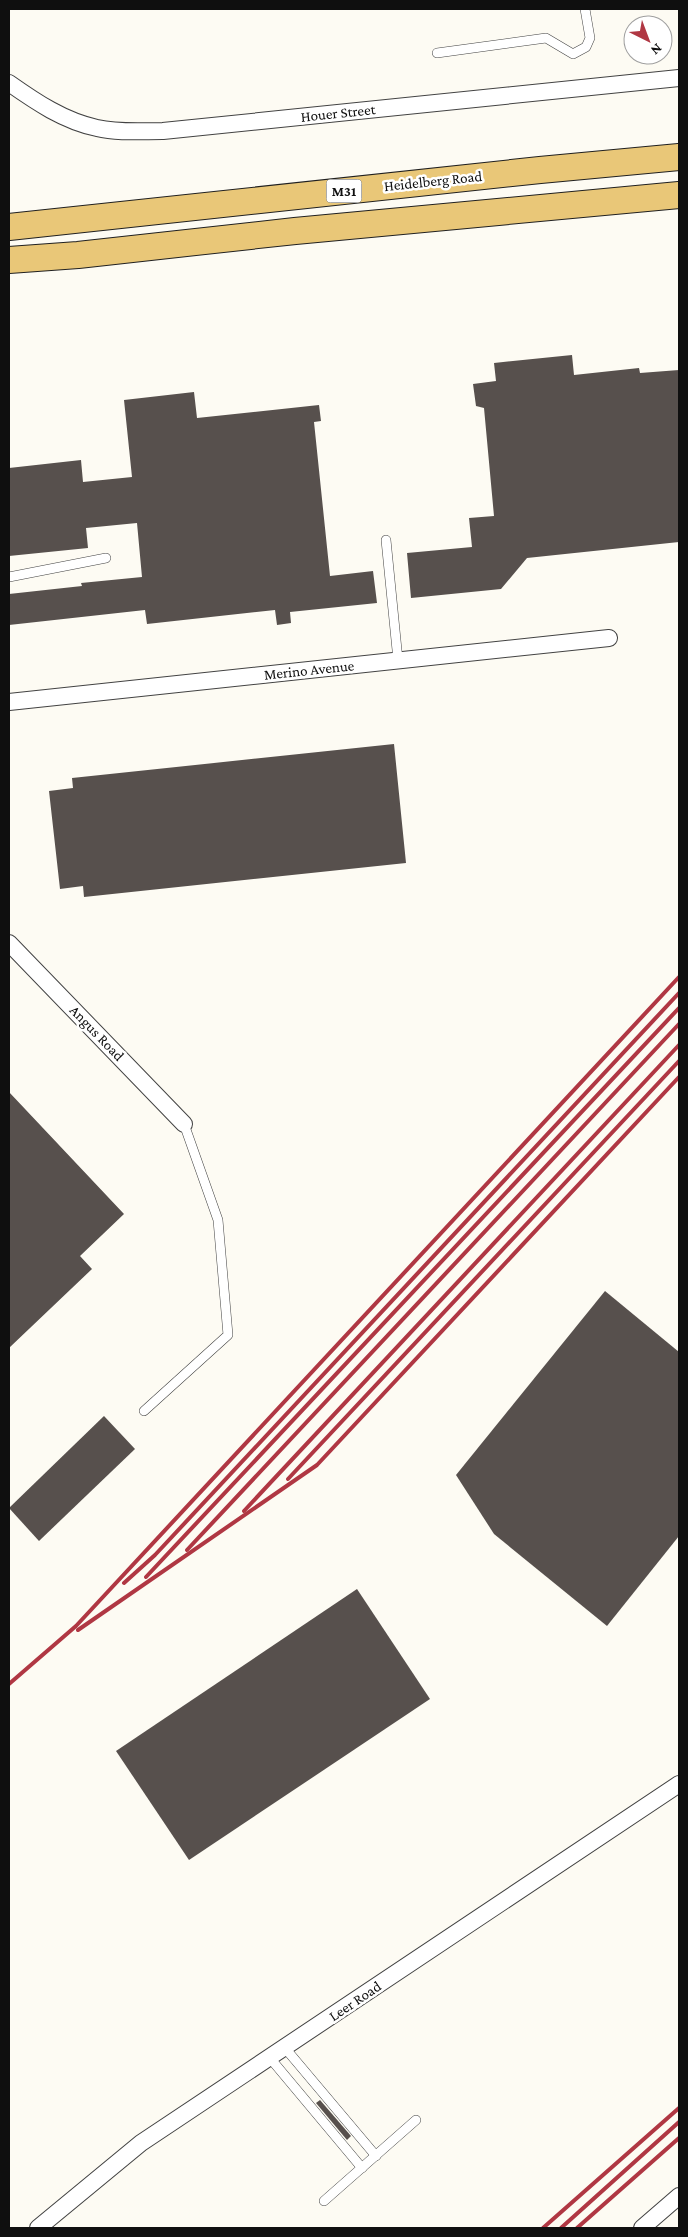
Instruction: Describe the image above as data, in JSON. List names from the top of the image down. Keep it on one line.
{"streets":{"main road":["Heidelberg Road","M31"],"street":["Houer Street","Merino Avenue","Angus Road","Leer Road"]},"north":"bottom right"}
